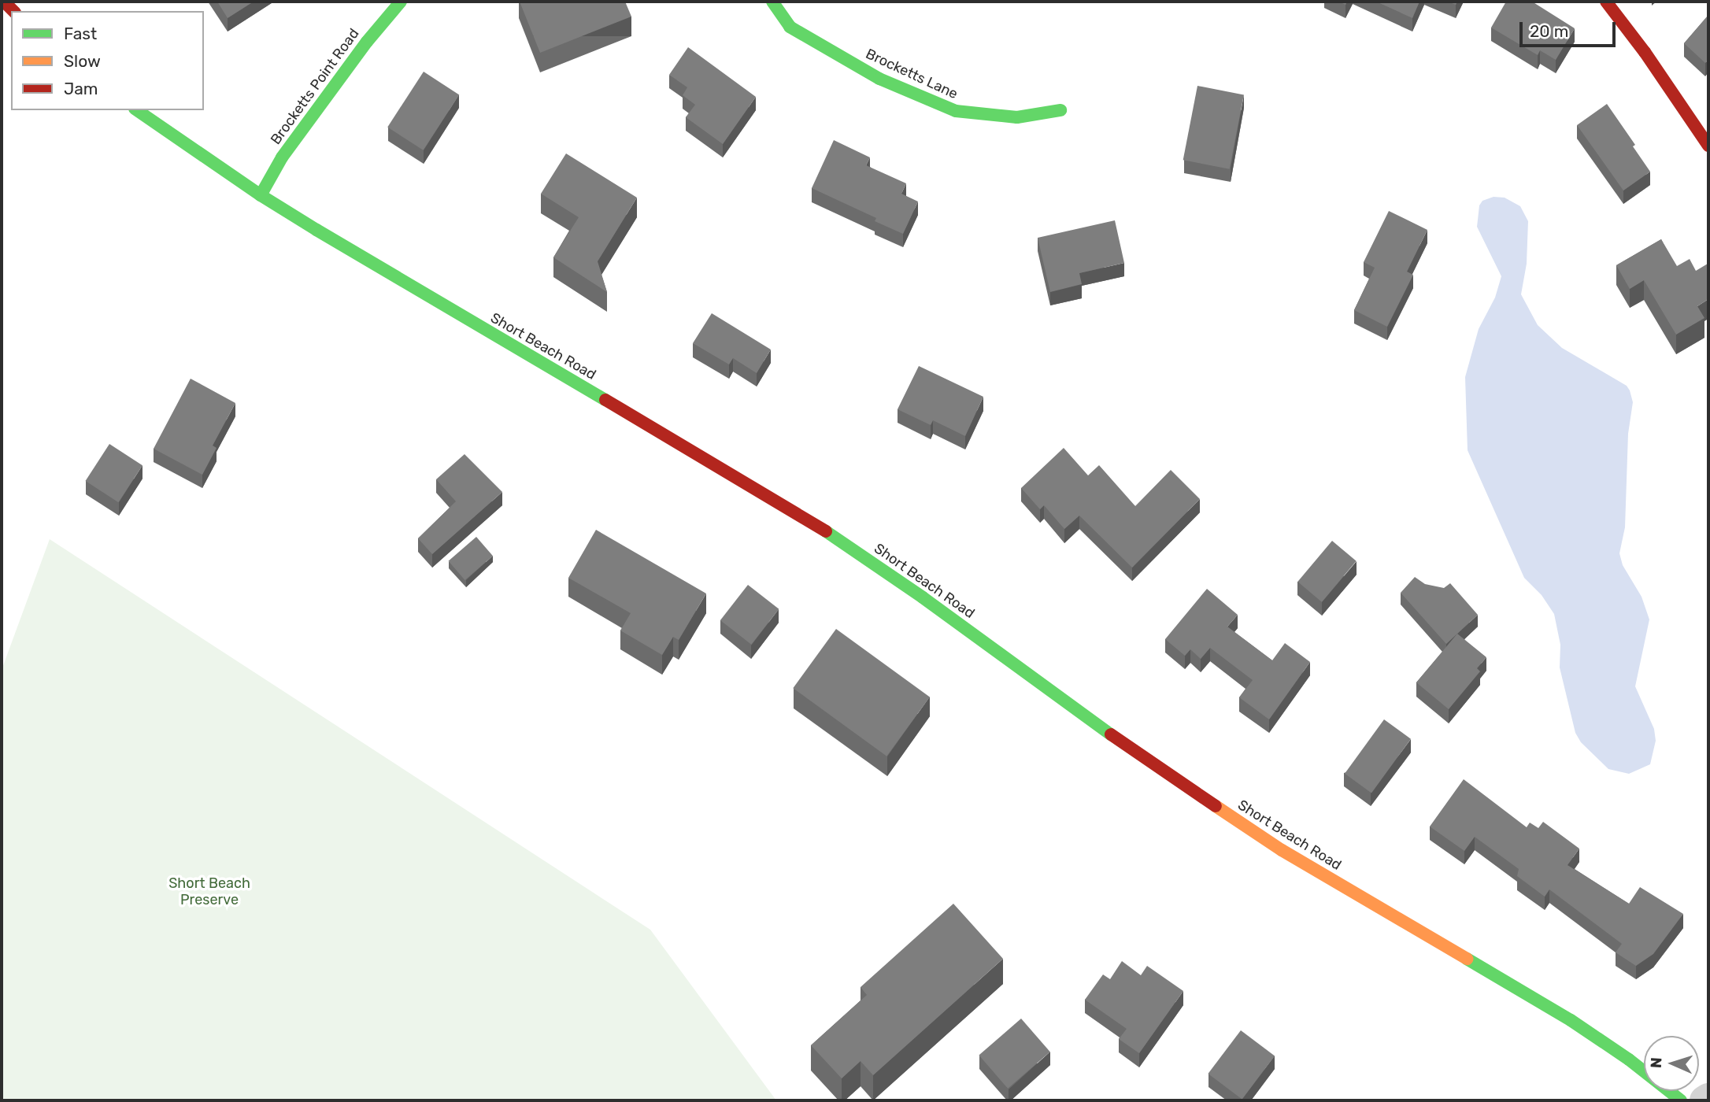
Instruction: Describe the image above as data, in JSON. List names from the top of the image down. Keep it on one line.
{"streets":{"main road":["Brocketts Lane","Brocketts Point Road","Short Beach Road"]},"crossings":[["Brocketts Point Road","Short Beach Road"]],"parks":["Short Beach Preserve"],"legend":["Fast","Slow","Jam"],"scale_bar":"20 m","north":"left"}
